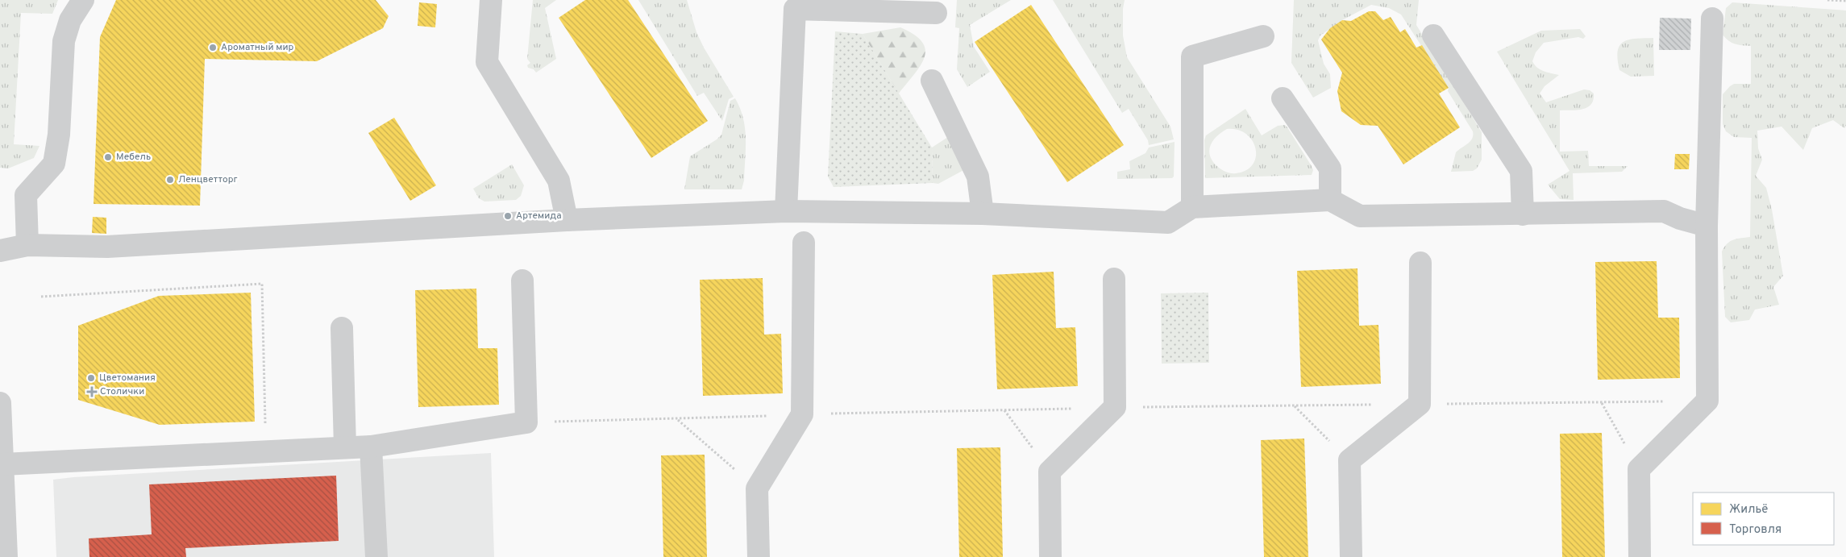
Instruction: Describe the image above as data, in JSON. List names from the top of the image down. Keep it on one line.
{"places":{"other":["Ароматный мир","Мебель","Ленцветторг","Артемида","Цветомания"],"health":["Столички"]},"legend":["Жильё","Торговля"]}
